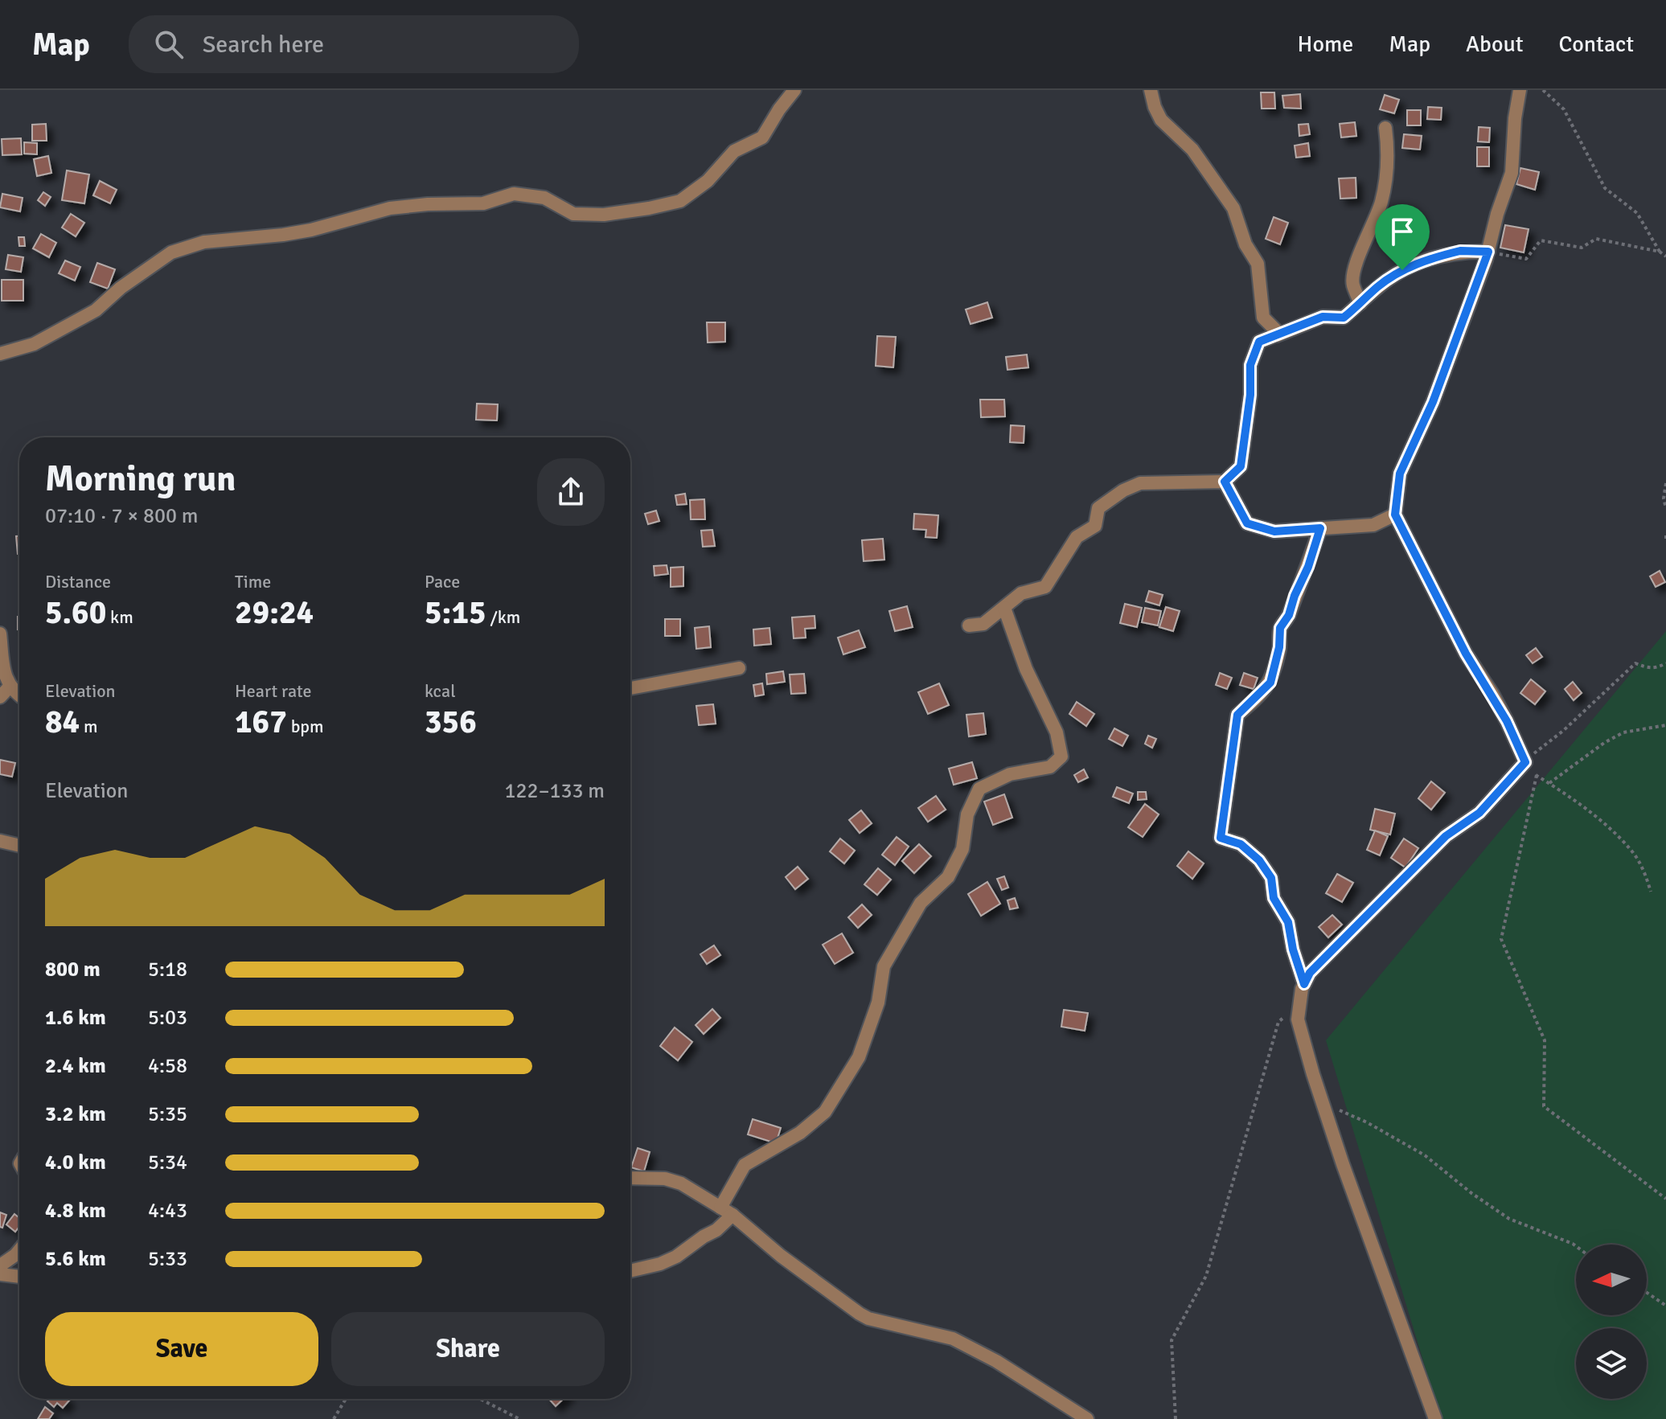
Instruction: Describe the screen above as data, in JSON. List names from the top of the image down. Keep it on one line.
{"north":"left","page":{"header":"Map","search":"Search here","nav":["Home","Map","About","Contact"],"heading":["Morning run","07:10 · 7 × 800 m"],"stats":[["Distance","5.60 km"],["Time","29:24"],["Pace","5:15 /km"],["Elevation","84 m"],["Heart rate","167 bpm"],["kcal","356"]],"chart":["Elevation","122–133 m"],"list":[{"name":"800 m","note":"5:18"},{"name":"1.6 km","note":"5:03"},{"name":"2.4 km","note":"4:58"},{"name":"3.2 km","note":"5:35"},{"name":"4.0 km","note":"5:34"},{"name":"4.8 km","note":"4:43"},{"name":"5.6 km","note":"5:33"}],"buttons":["Save","Share"]}}
